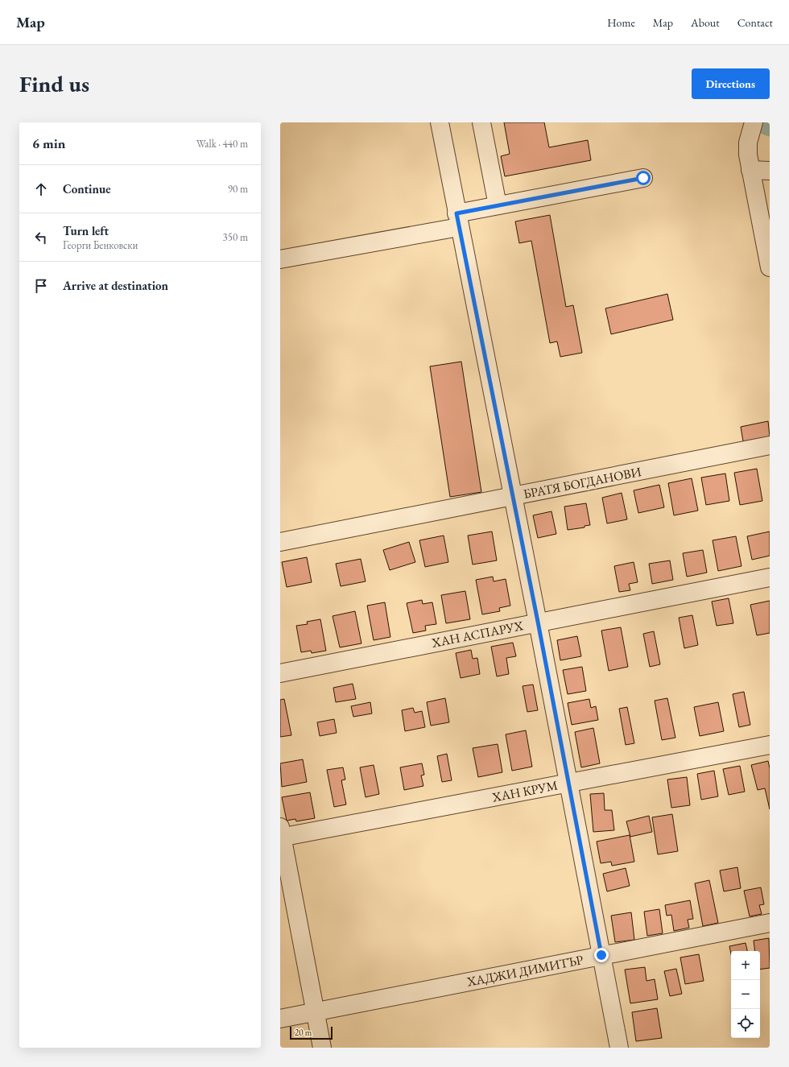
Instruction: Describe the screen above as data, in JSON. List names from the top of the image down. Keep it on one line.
{"streets":{"street":["БРАТЯ БОГДАНОВИ","ХАН АСПАРУХ","ХАН КРУМ","ХАДЖИ ДИМИТЪР"]},"scale_bar":"20 m","page":{"header":"Map","nav":["Home","Map","About","Contact"],"buttons":"Directions","title":"Find us","heading":["6 min","Walk · 440 m"],"list":[["Continue","90 m"],["Turn left","Георги Бенковски","350 m"],"Arrive at destination"],"map_buttons":["+","−"],"scale":"20 m"}}
